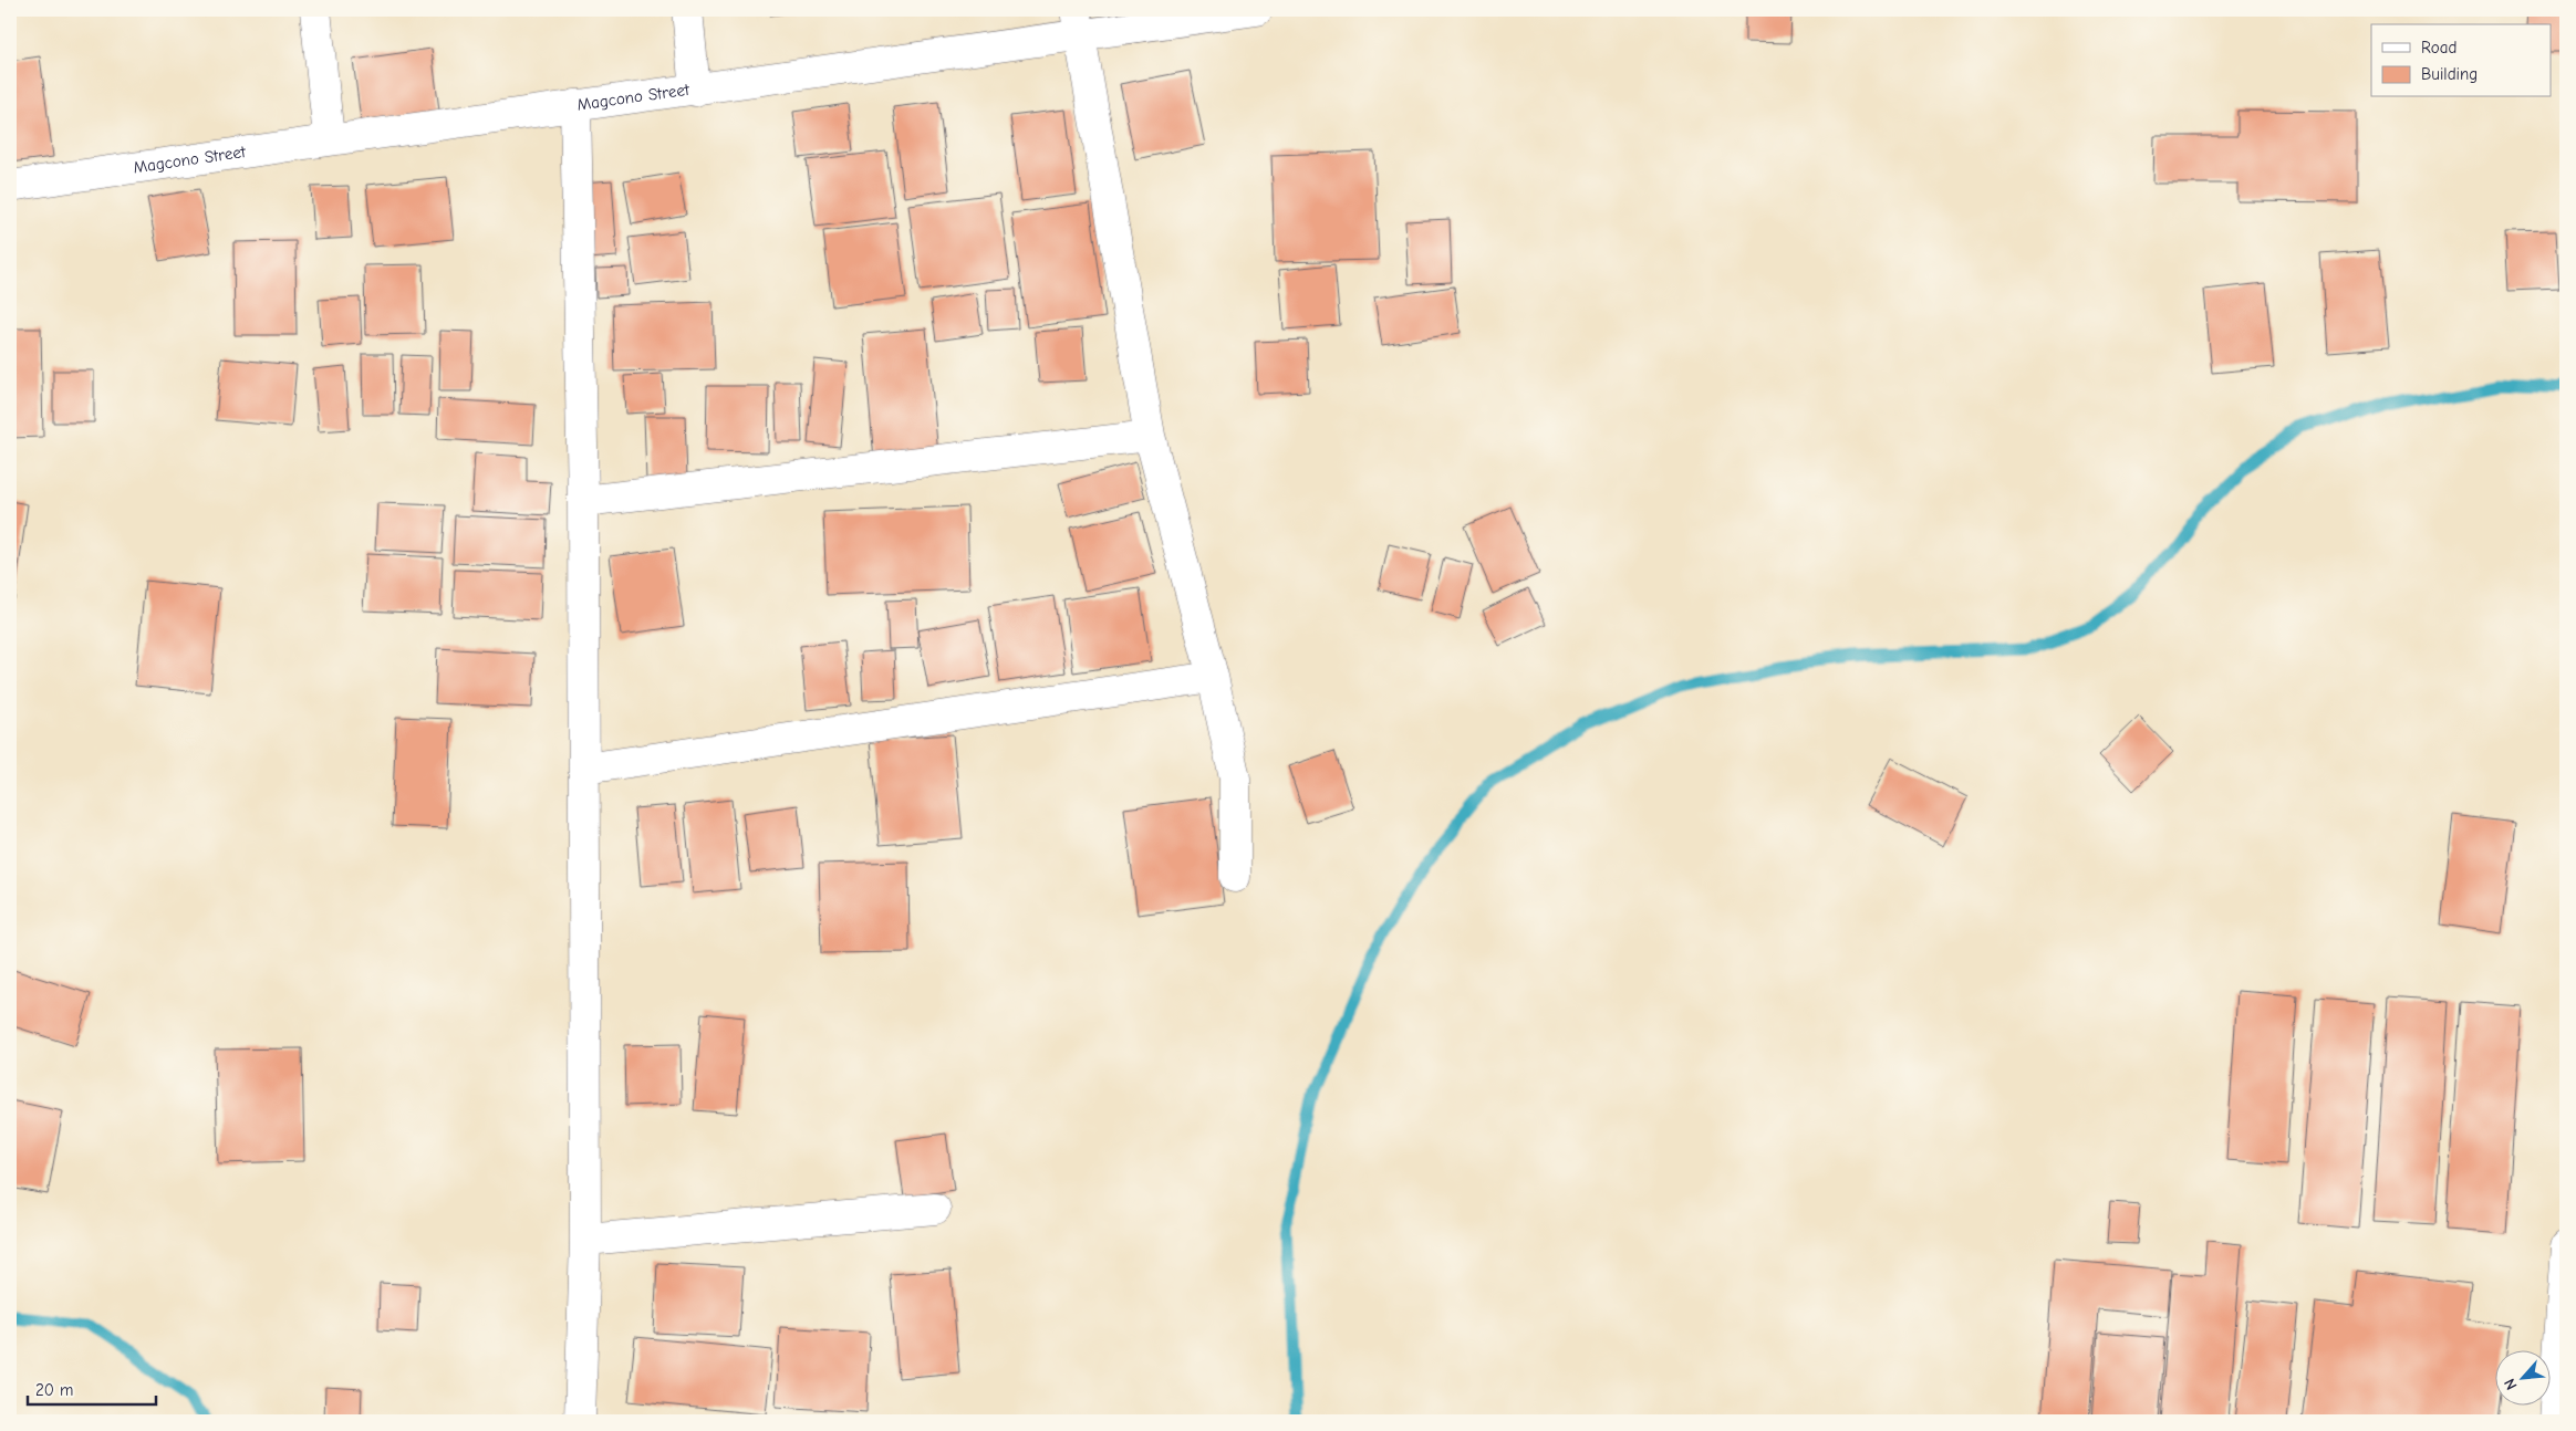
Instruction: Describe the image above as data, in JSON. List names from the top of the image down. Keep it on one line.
{"streets":{"street":["Magcono Street"]},"legend":["Road","Building"],"scale_bar":"20 m","north":"bottom left"}
